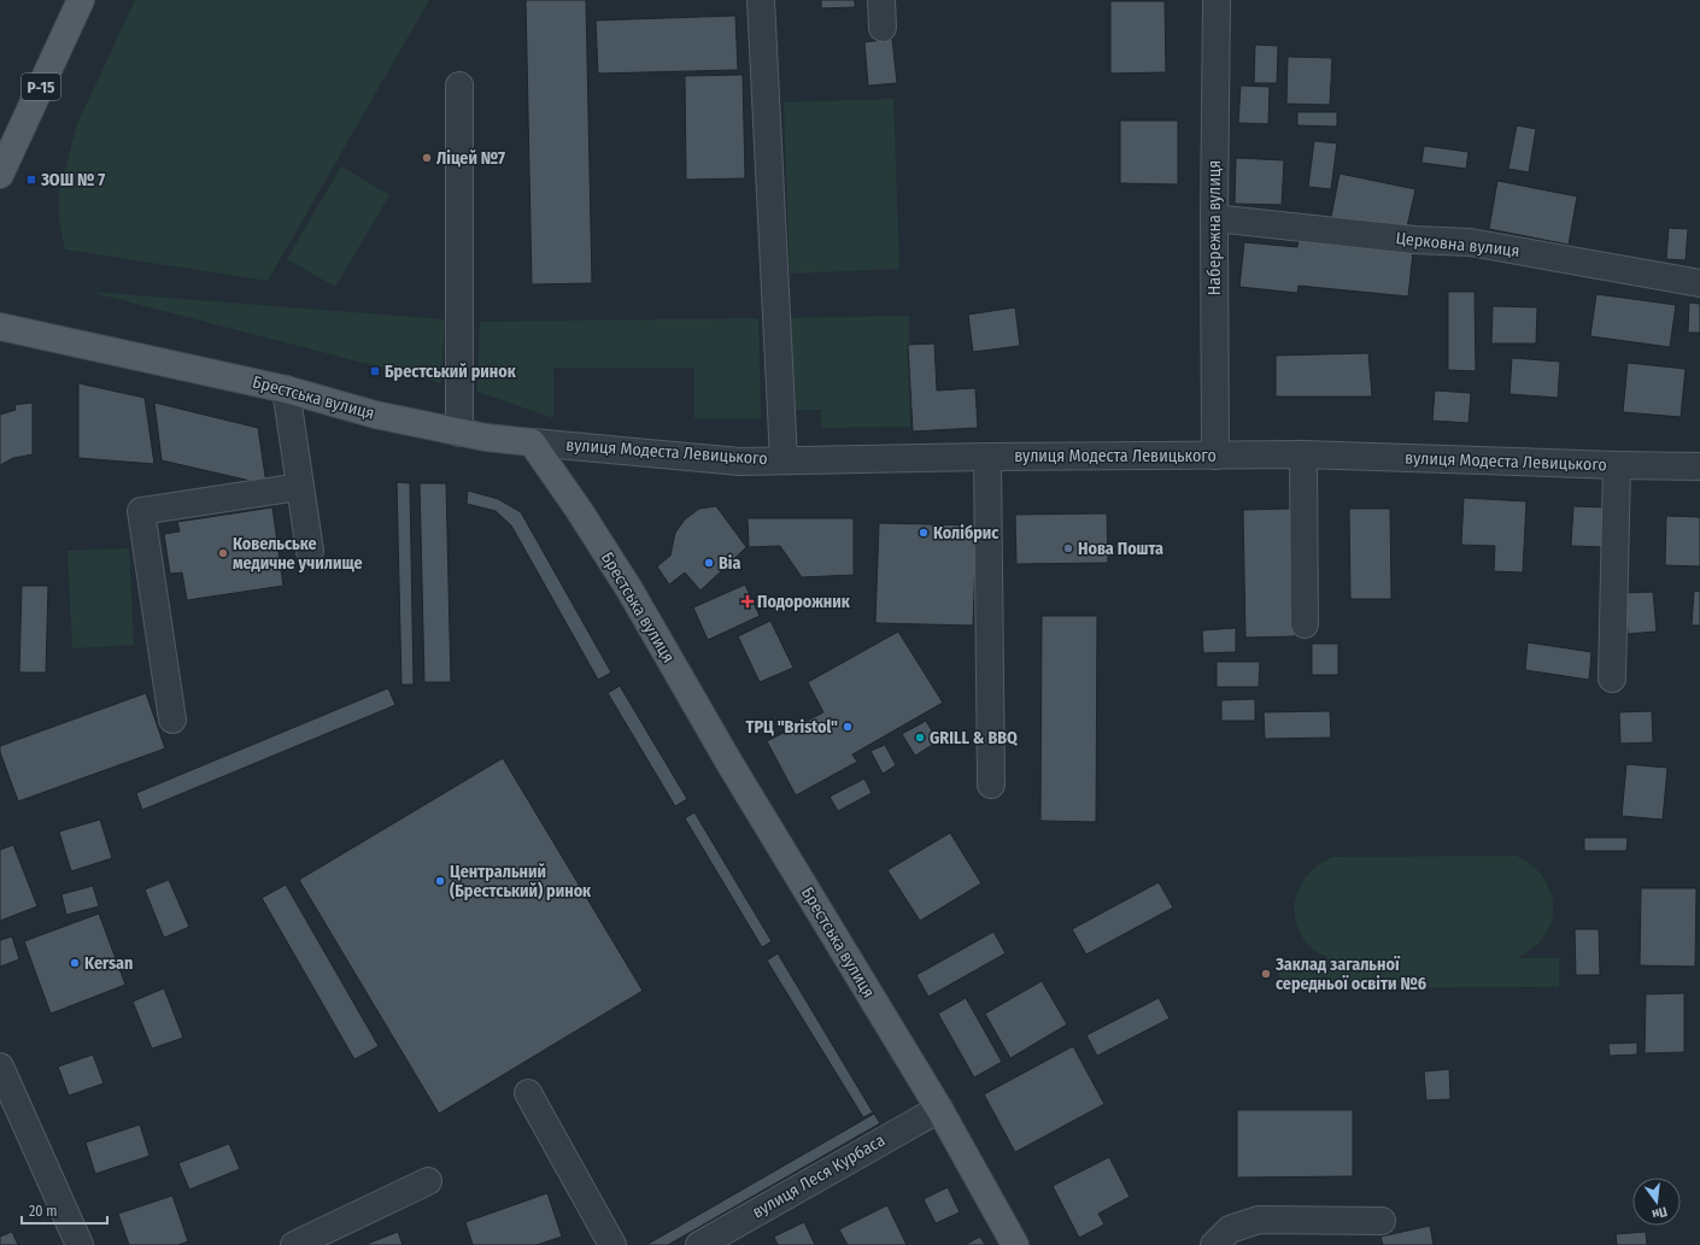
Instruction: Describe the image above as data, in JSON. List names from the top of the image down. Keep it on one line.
{"streets":{"main road":["Р-15","Брестська вулиця"],"street":["Набережна вулиця","Церковна вулиця","вулиця Модеста Левицького","вулиця Леся Курбаса"]},"crossings":[["Набережна вулиця","Церковна вулиця"],["Набережна вулиця","вулиця Модеста Левицького"],["Брестська вулиця","вулиця Модеста Левицького"],["Брестська вулиця","вулиця Леся Курбаса"]],"places":{"other":["Ліцей №7","Колібрис","Нова Пошта","Ковельське медичне училище","Віа","ТРЦ \"Bristol\"","GRILL & BBQ","Центральний (Брестський) ринок","Kersan","Заклад загальної середньої освіти №6"],"transit":["ЗОШ № 7","Брестський ринок"],"health":["Подорожник"]},"scale_bar":"20 m","north":"bottom"}
